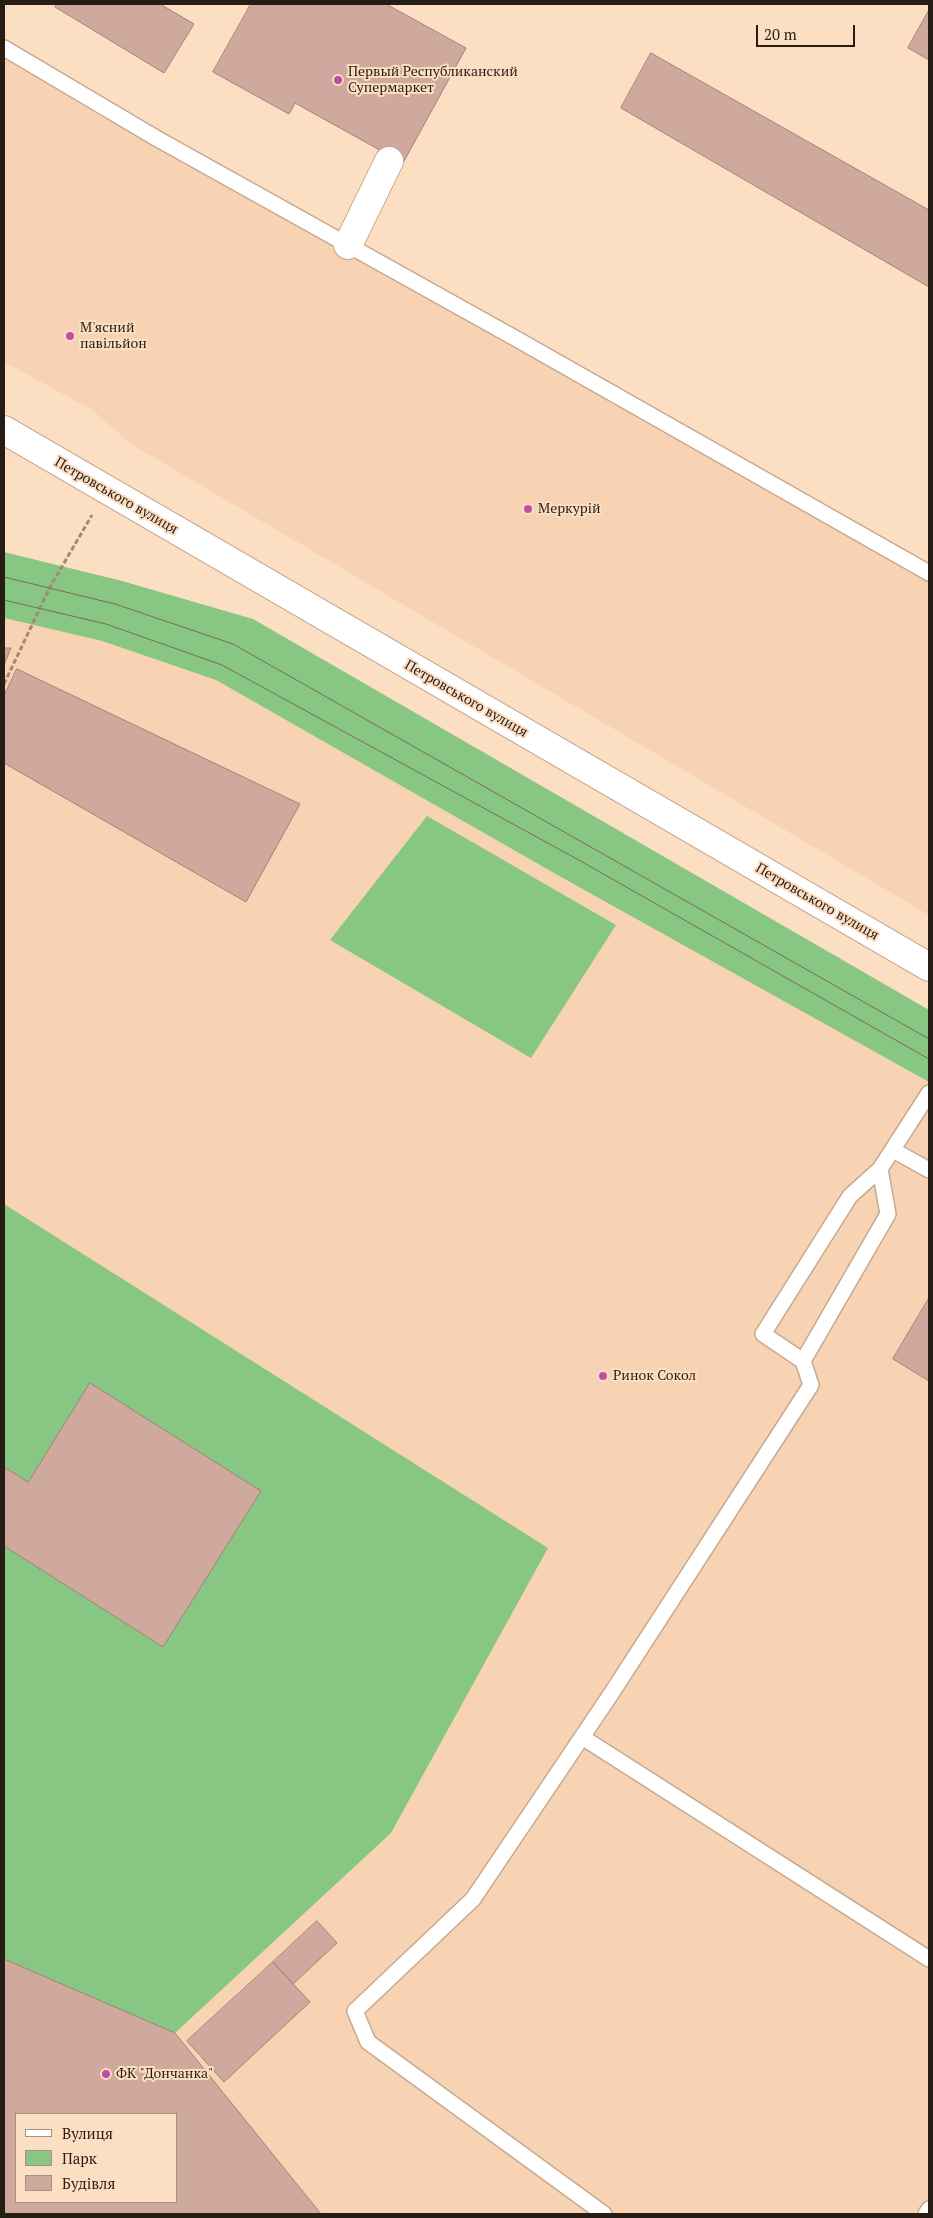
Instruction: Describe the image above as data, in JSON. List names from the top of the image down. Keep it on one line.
{"streets":{"main road":["Петровського вулиця"]},"places":["Первый Республиканский Супермаркет","М'ясний павільйон","Меркурій","Ринок Сокол","ФК \"Дончанка\""],"legend":["Вулиця","Парк","Будівля"],"scale_bar":"20 m"}
